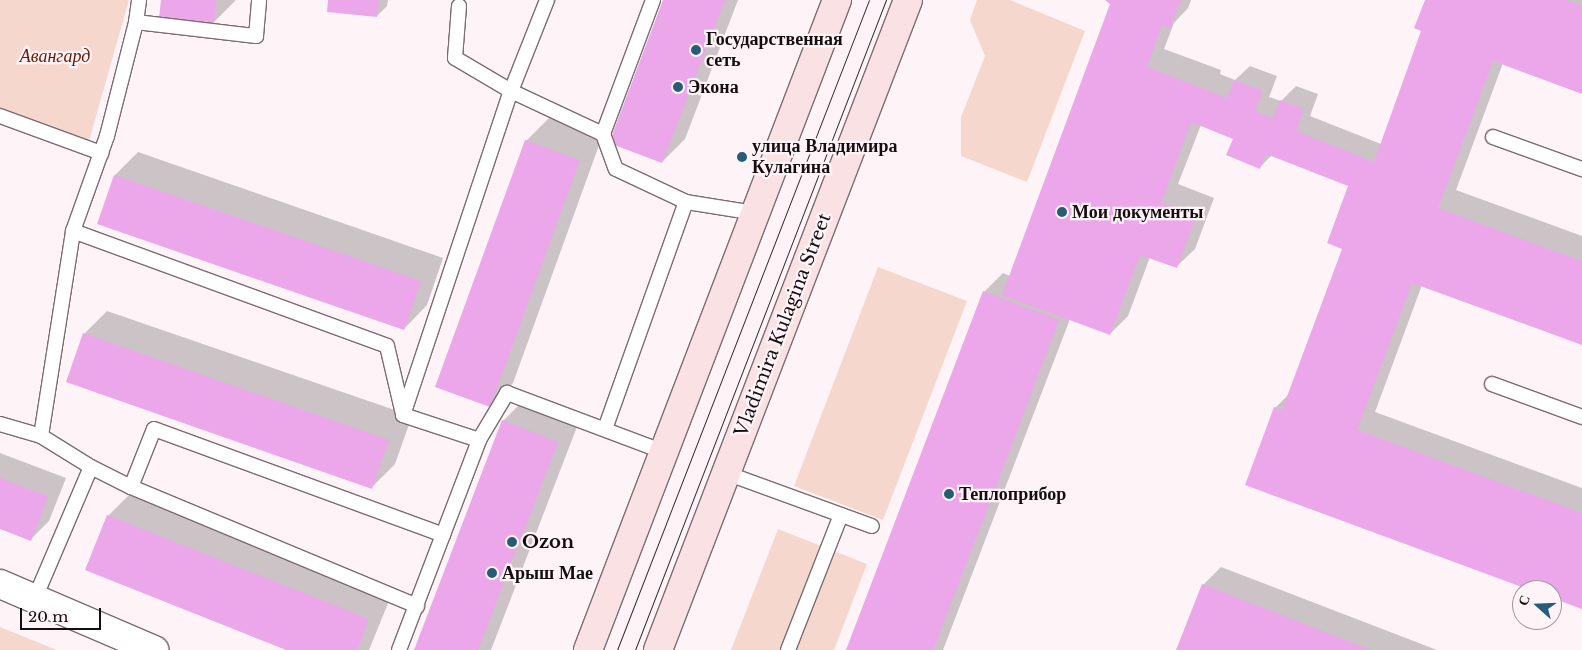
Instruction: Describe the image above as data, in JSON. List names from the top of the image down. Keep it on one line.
{"streets":{"main road":["Vladimira Kulagina Street"]},"parks":["Авангард"],"places":["Государственная сеть","Экона","улица Владимира Кулагина","Мои документы","Теплоприбор","Ozon","Арыш Мае"],"scale_bar":"20 m","north":"left"}
